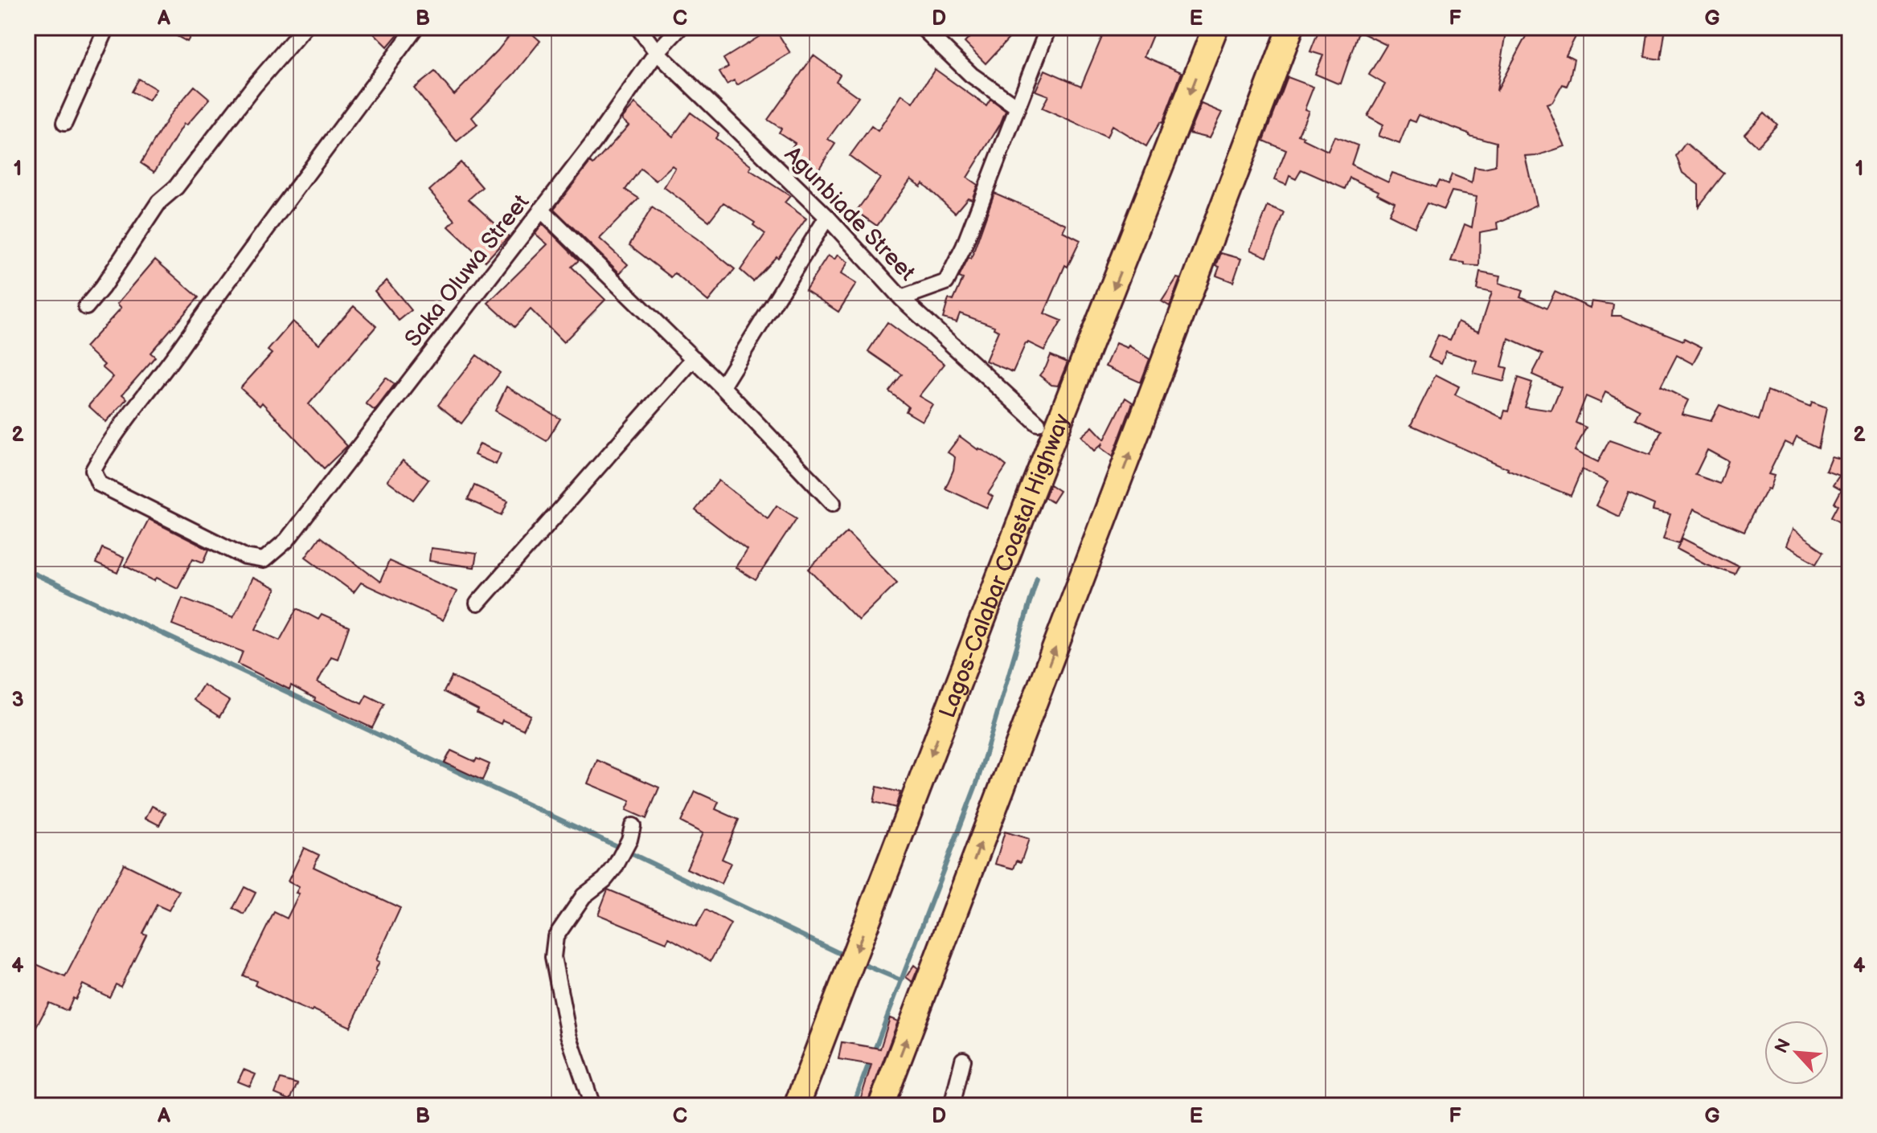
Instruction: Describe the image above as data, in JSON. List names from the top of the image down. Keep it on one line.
{"streets":{"highway":["Lagos-Calabar Coastal Highway"],"street":["Agunbiade Street","Saka Oluwa Street"]},"crossings":[["Agunbiade Street","Saka Oluwa Street"]],"north":"top left","grid":{"columns":["A","B","C","D","E","F","G"],"rows":["1","2","3","4"]}}
